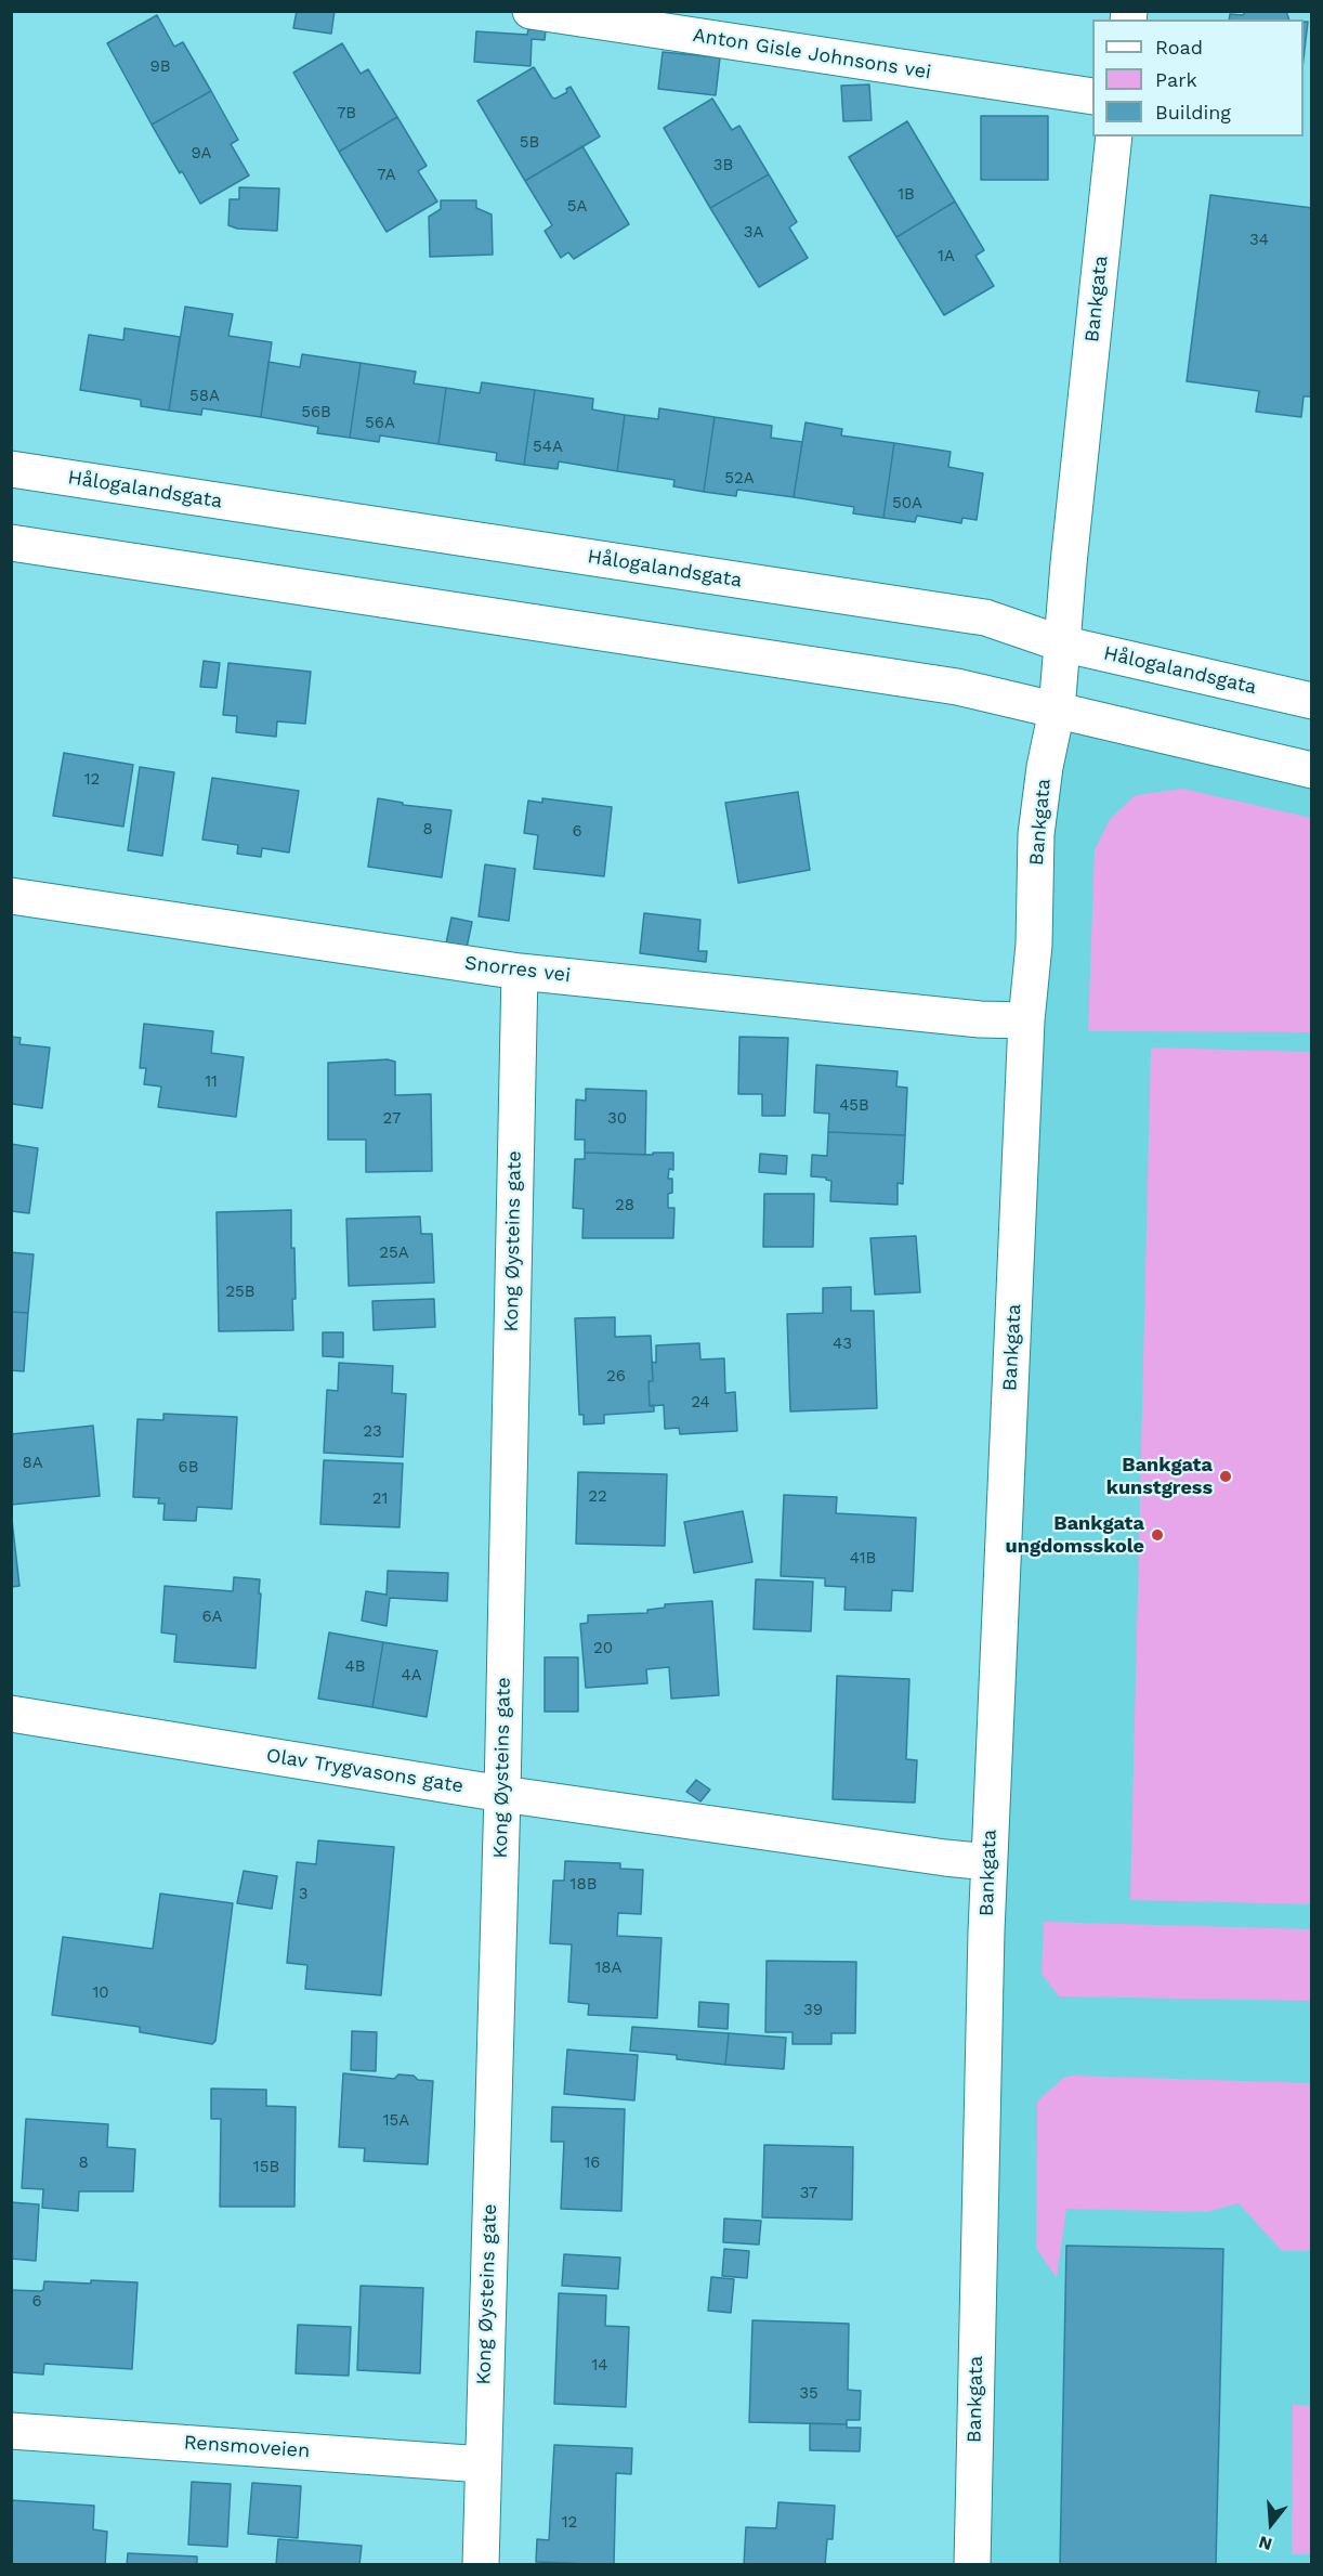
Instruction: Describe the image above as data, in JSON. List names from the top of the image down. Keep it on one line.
{"streets":{"street":["Anton Gisle Johnsons vei","Bankgata","Hålogalandsgata","Snorres vei","Kong Øysteins gate","Olav Trygvasons gate","Rensmoveien"]},"crossings":[["Bankgata","Hålogalandsgata"],["Bankgata","Snorres vei"],["Bankgata","Olav Trygvasons gate"],["Snorres vei","Kong Øysteins gate"],["Kong Øysteins gate","Olav Trygvasons gate"],["Kong Øysteins gate","Rensmoveien"]],"places":["Bankgata kunstgress","Bankgata ungdomsskole"],"house_numbers":["9B","7B","5B","9A","3B","7A","1B","5A","3A","34","1A","58A","56B","56A","54A","52A","50A","12","8","6","11","45B","27","30","28","25A","25B","43","26","24","23","8A","6B","22","21","41B","6A","20","4B","4A","18B","3","18A","10","39","15A","8","16","15B","37","6","14","35","12"],"legend":["Road","Park","Building"],"north":"bottom"}
